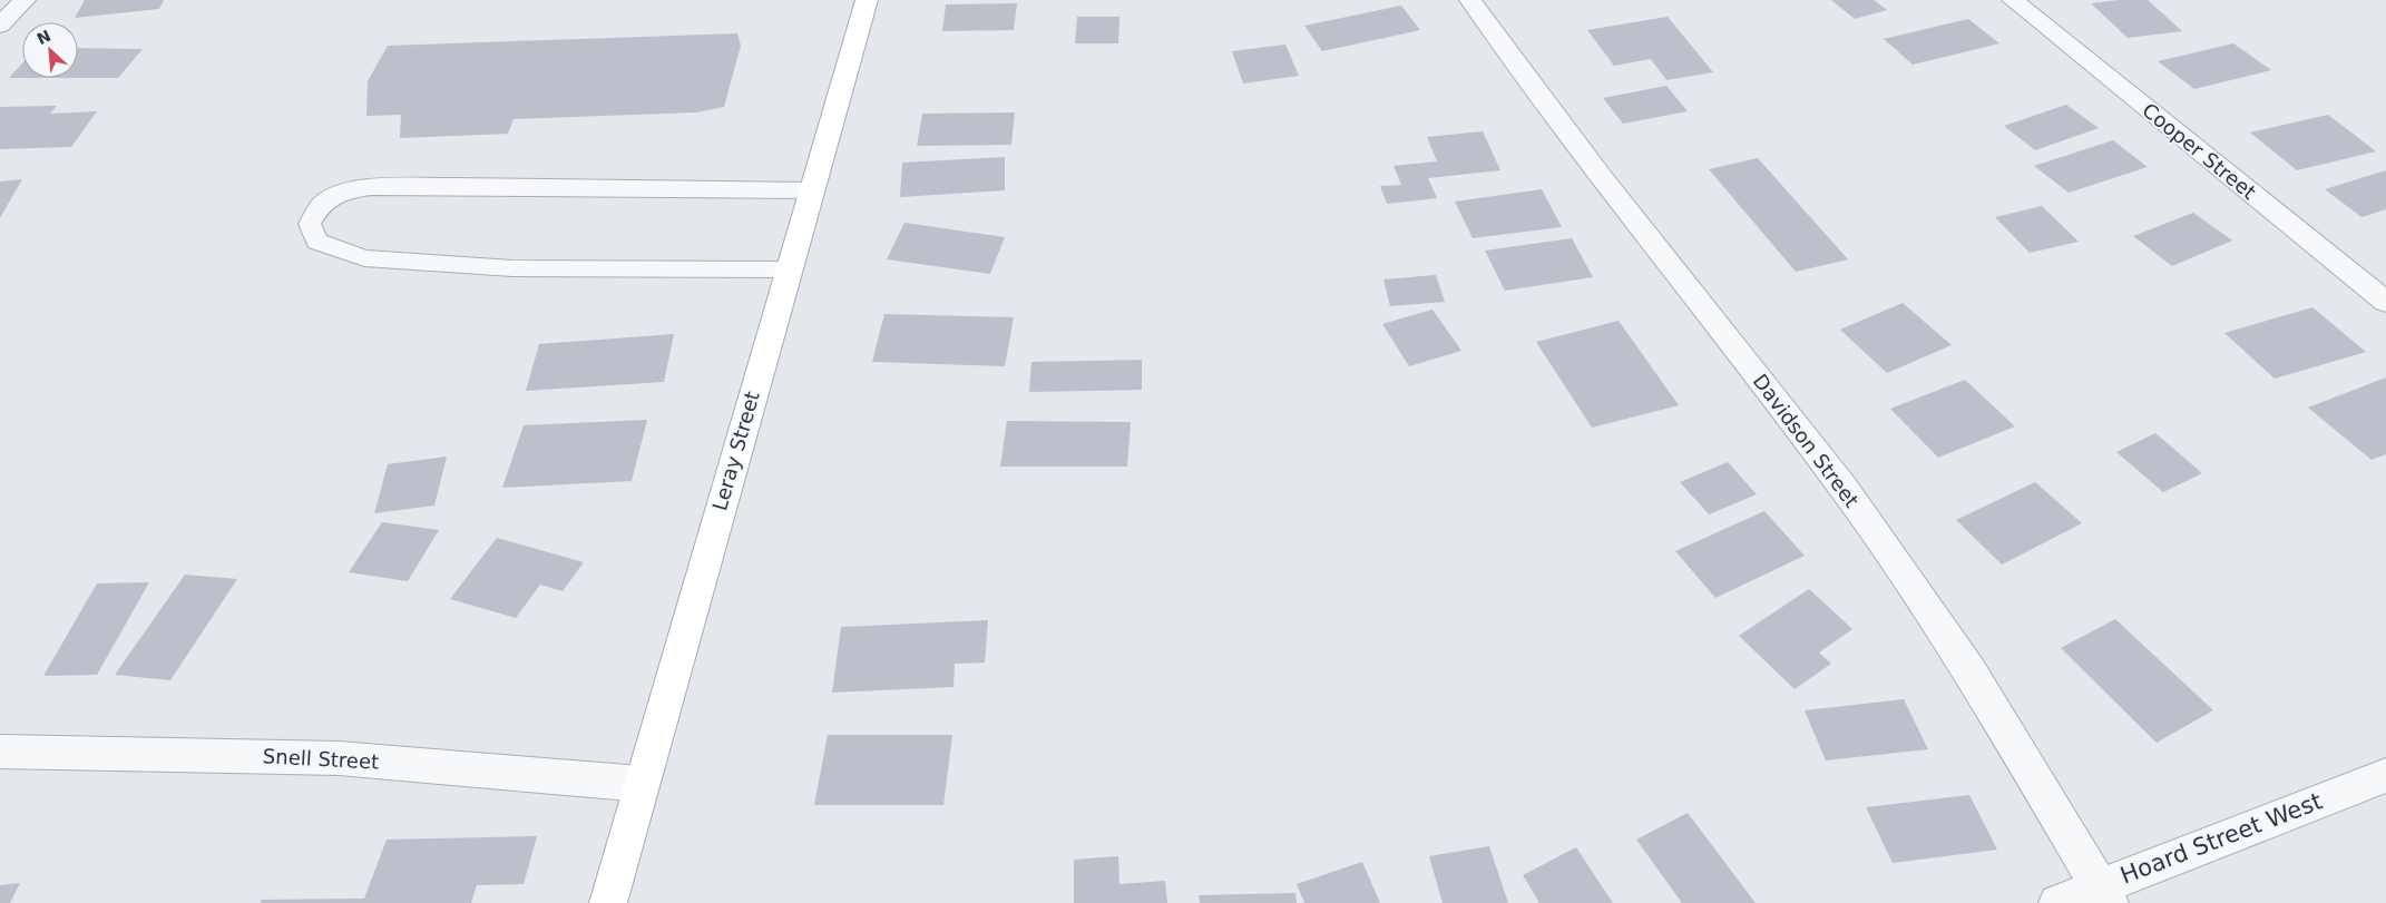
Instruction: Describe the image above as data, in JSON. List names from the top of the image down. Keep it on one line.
{"streets":{"main road":["Leray Street"],"street":["Cooper Street","Davidson Street","Snell Street","Hoard Street West"]},"crossings":[["Davidson Street","Hoard Street West"],["Leray Street","Snell Street"]],"north":"top left"}
